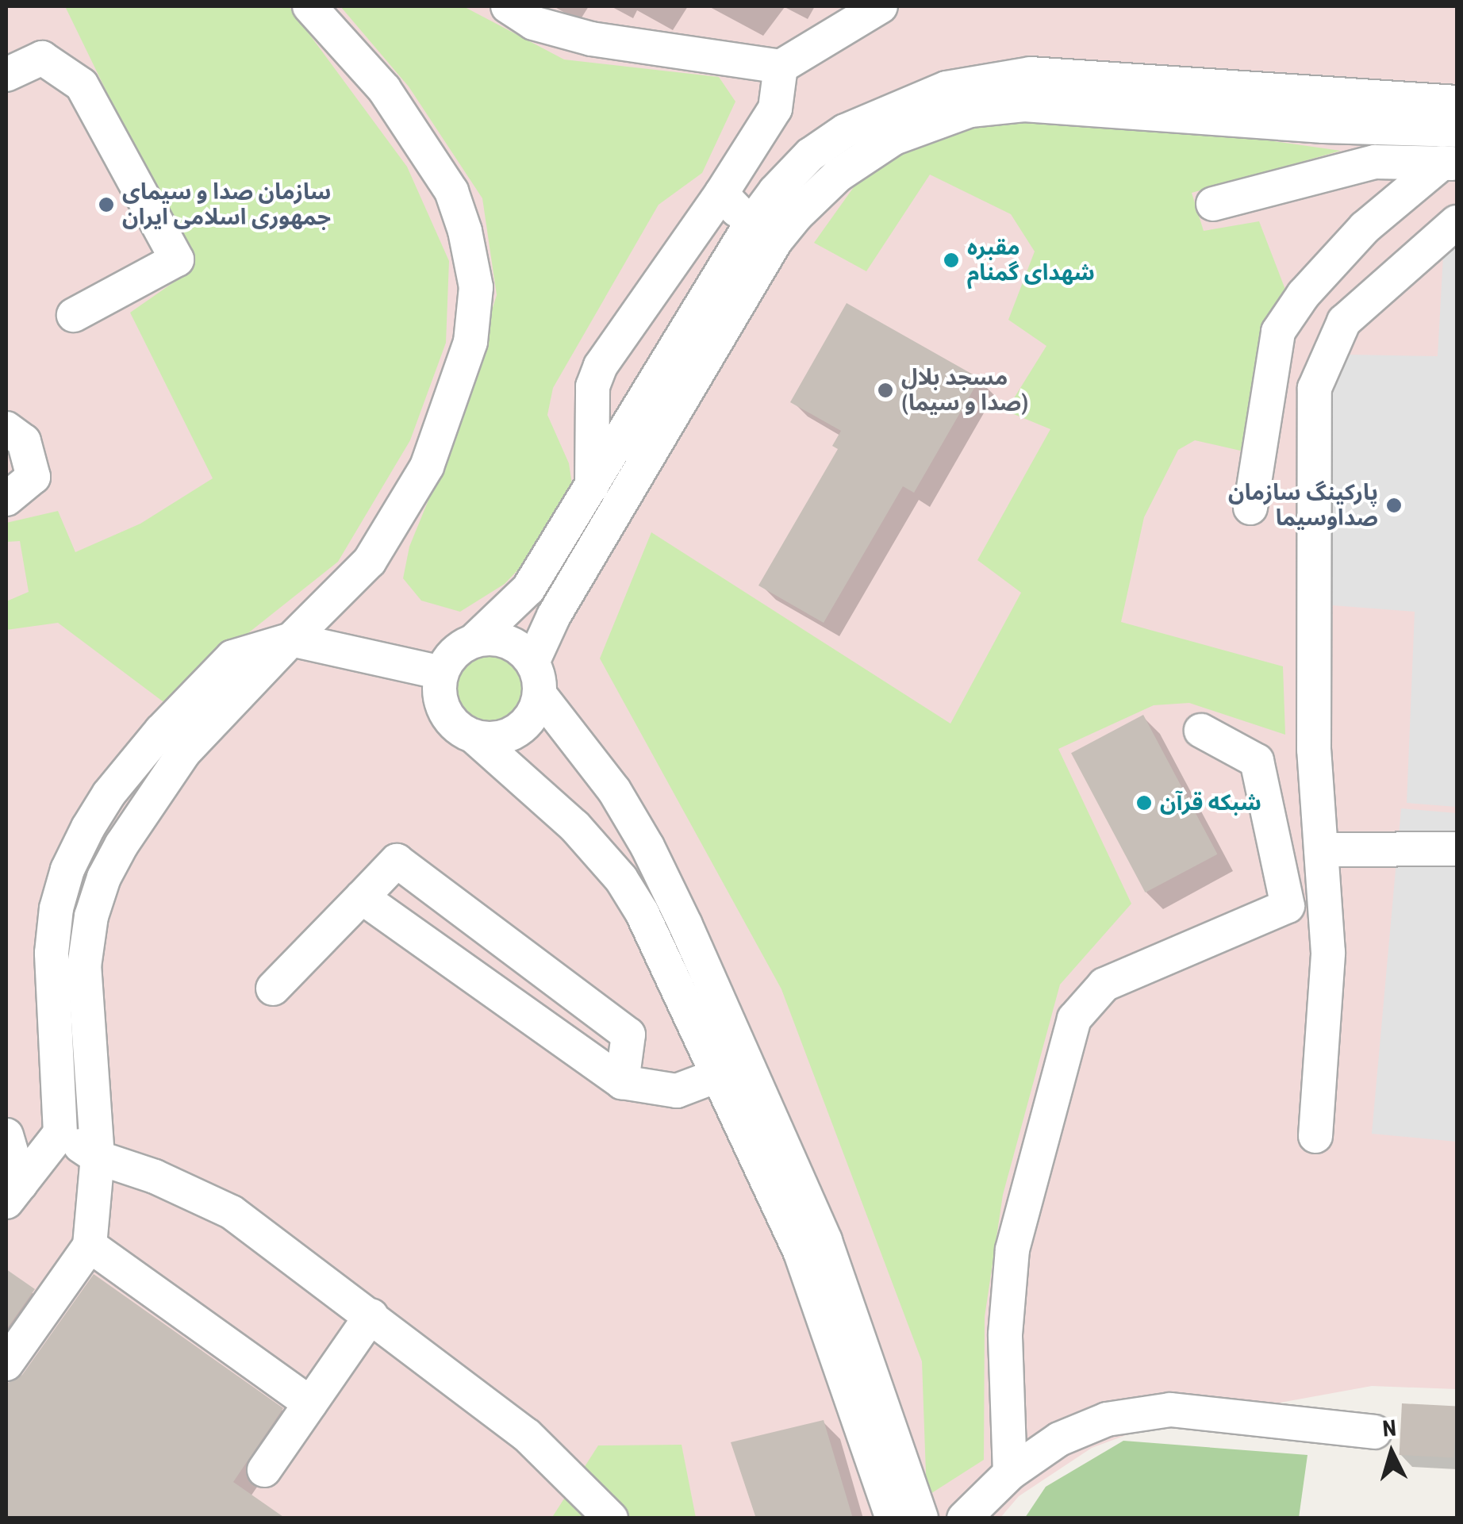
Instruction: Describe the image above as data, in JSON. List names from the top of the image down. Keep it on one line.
{"places":["سازمان صدا و سیمای جمهوری اسلامی ایران","مقبره شهدای گمنام","مسجد بلال (صدا و سیما)","پارکینگ سازمان صداوسیما","شبکه قرآن"],"north":"top"}
